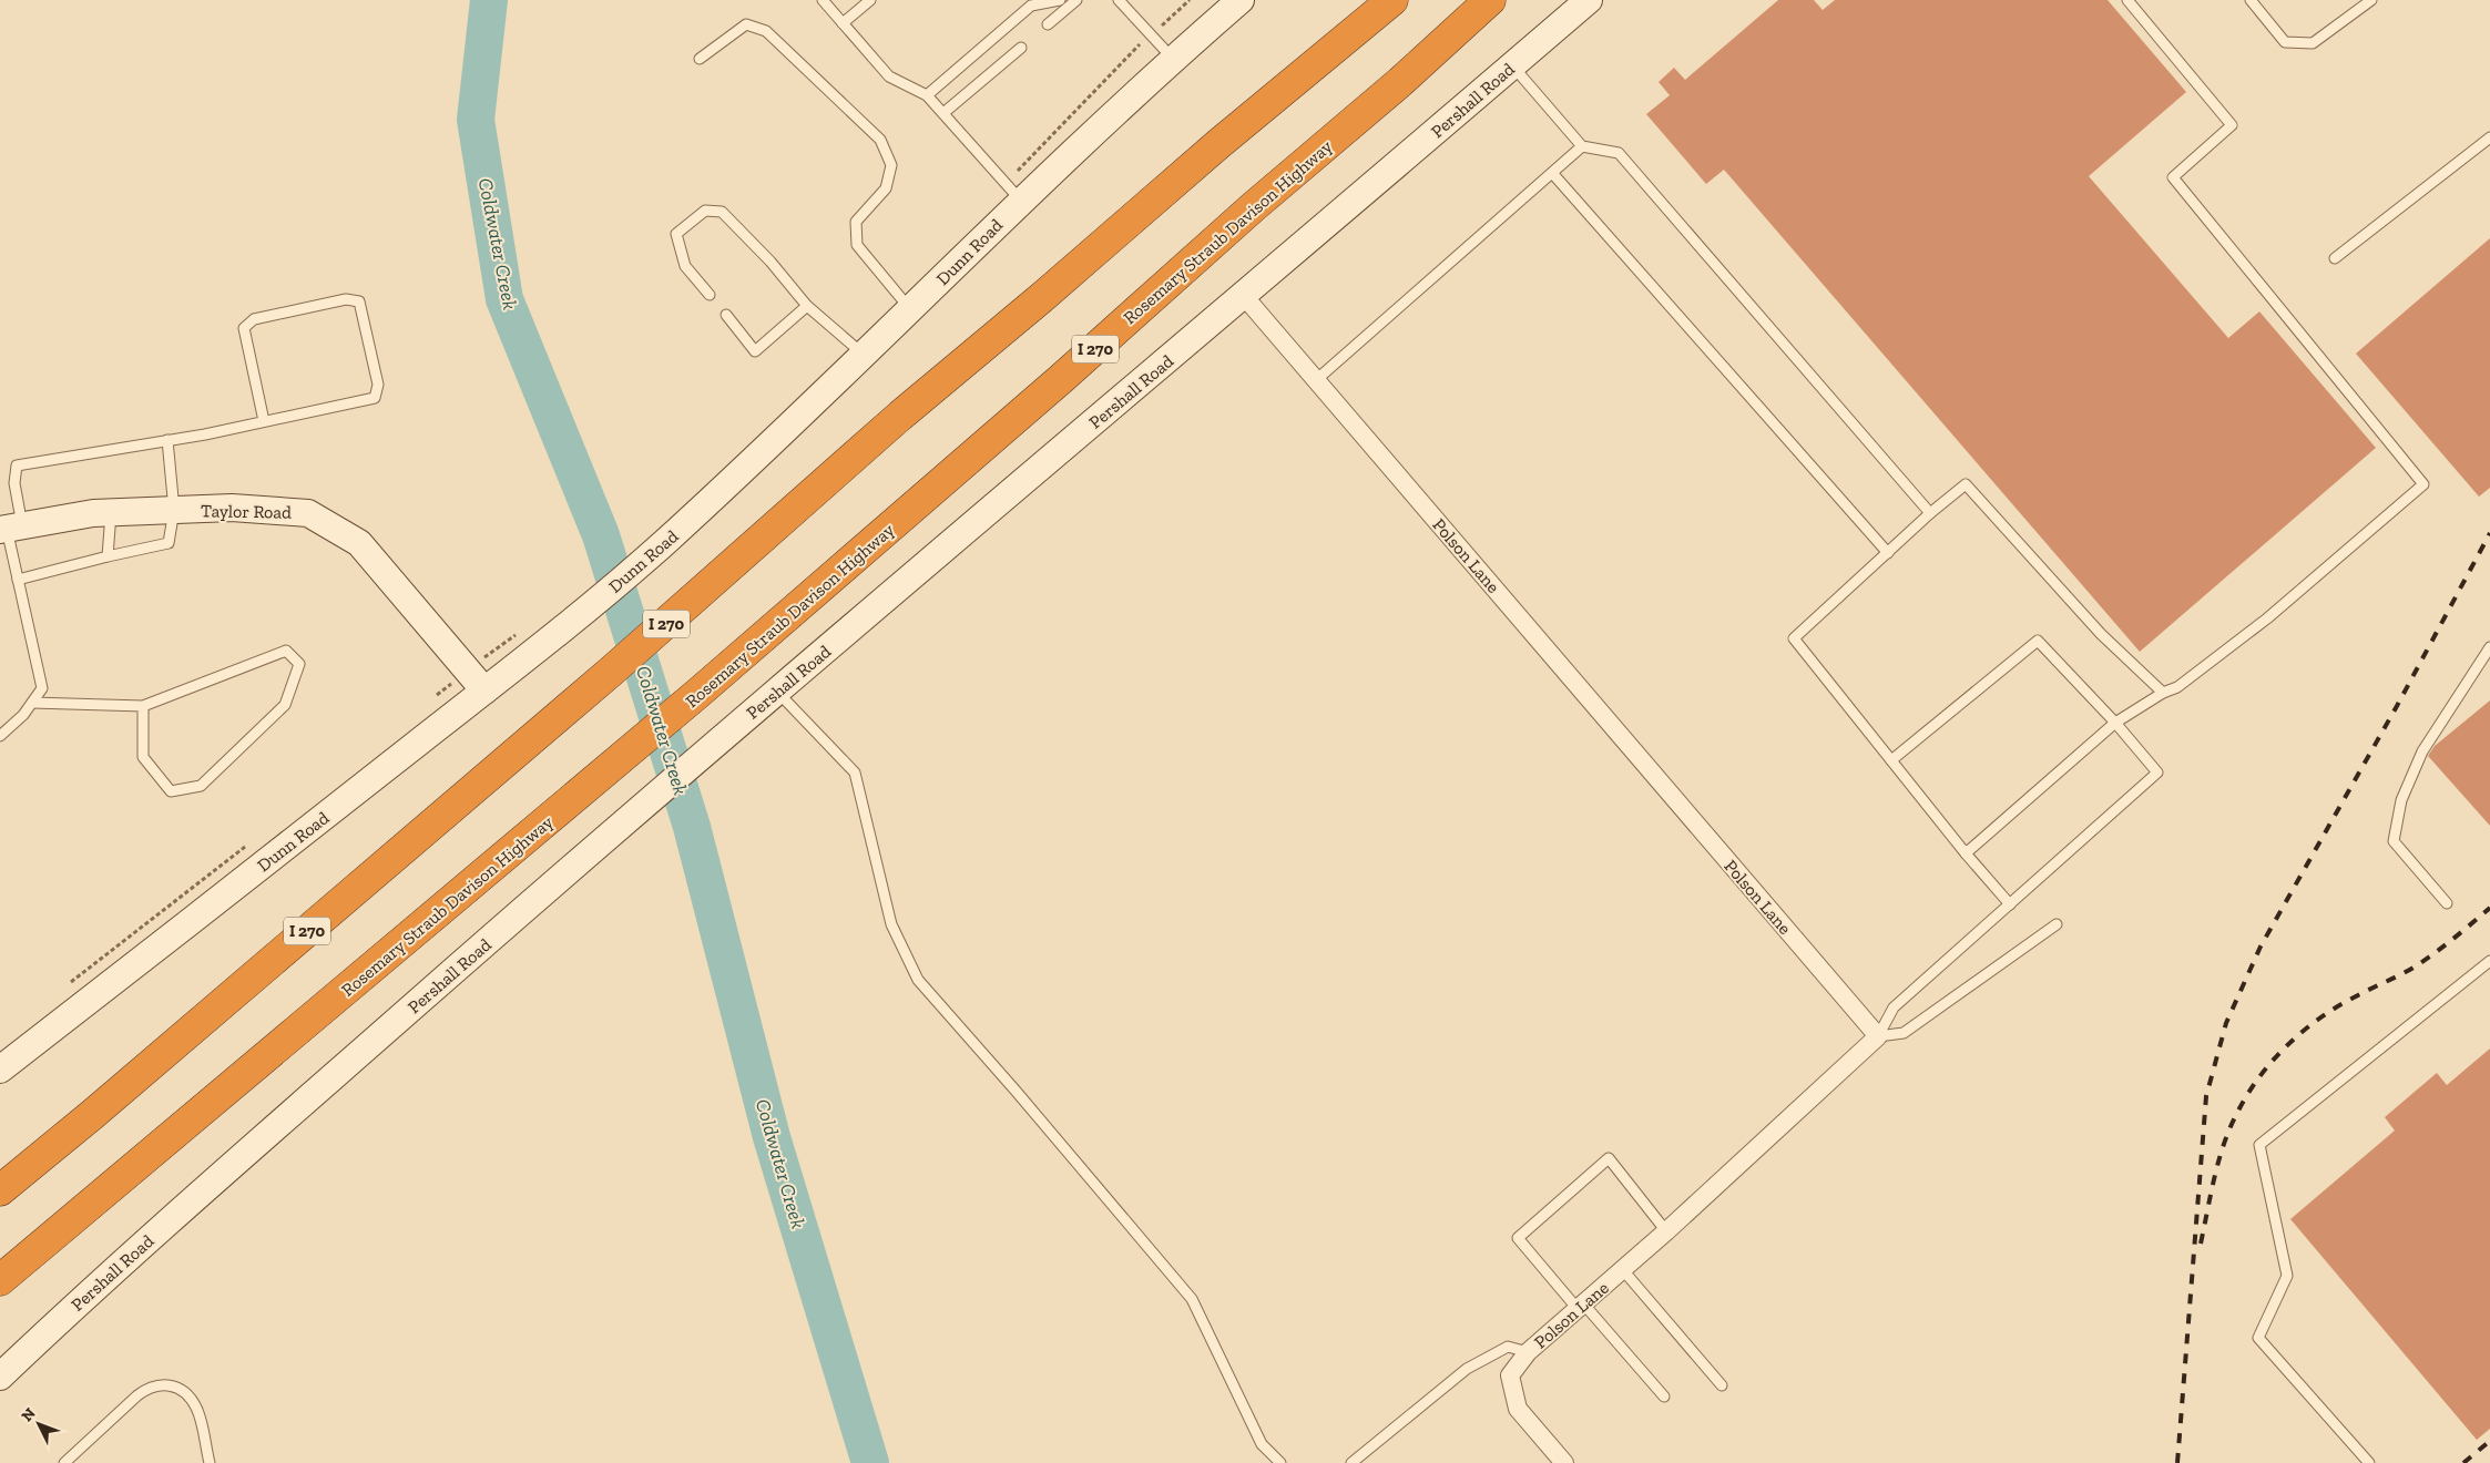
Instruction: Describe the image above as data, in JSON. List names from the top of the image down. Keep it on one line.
{"streets":{"highway":["Rosemary Straub Davison Highway","I 270"],"street":["Pershall Road","Dunn Road","Taylor Road","Polson Lane"]},"crossings":[["Pershall Road","Polson Lane"],["Dunn Road","Taylor Road"]],"water":["Coldwater Creek"],"north":"top left"}
